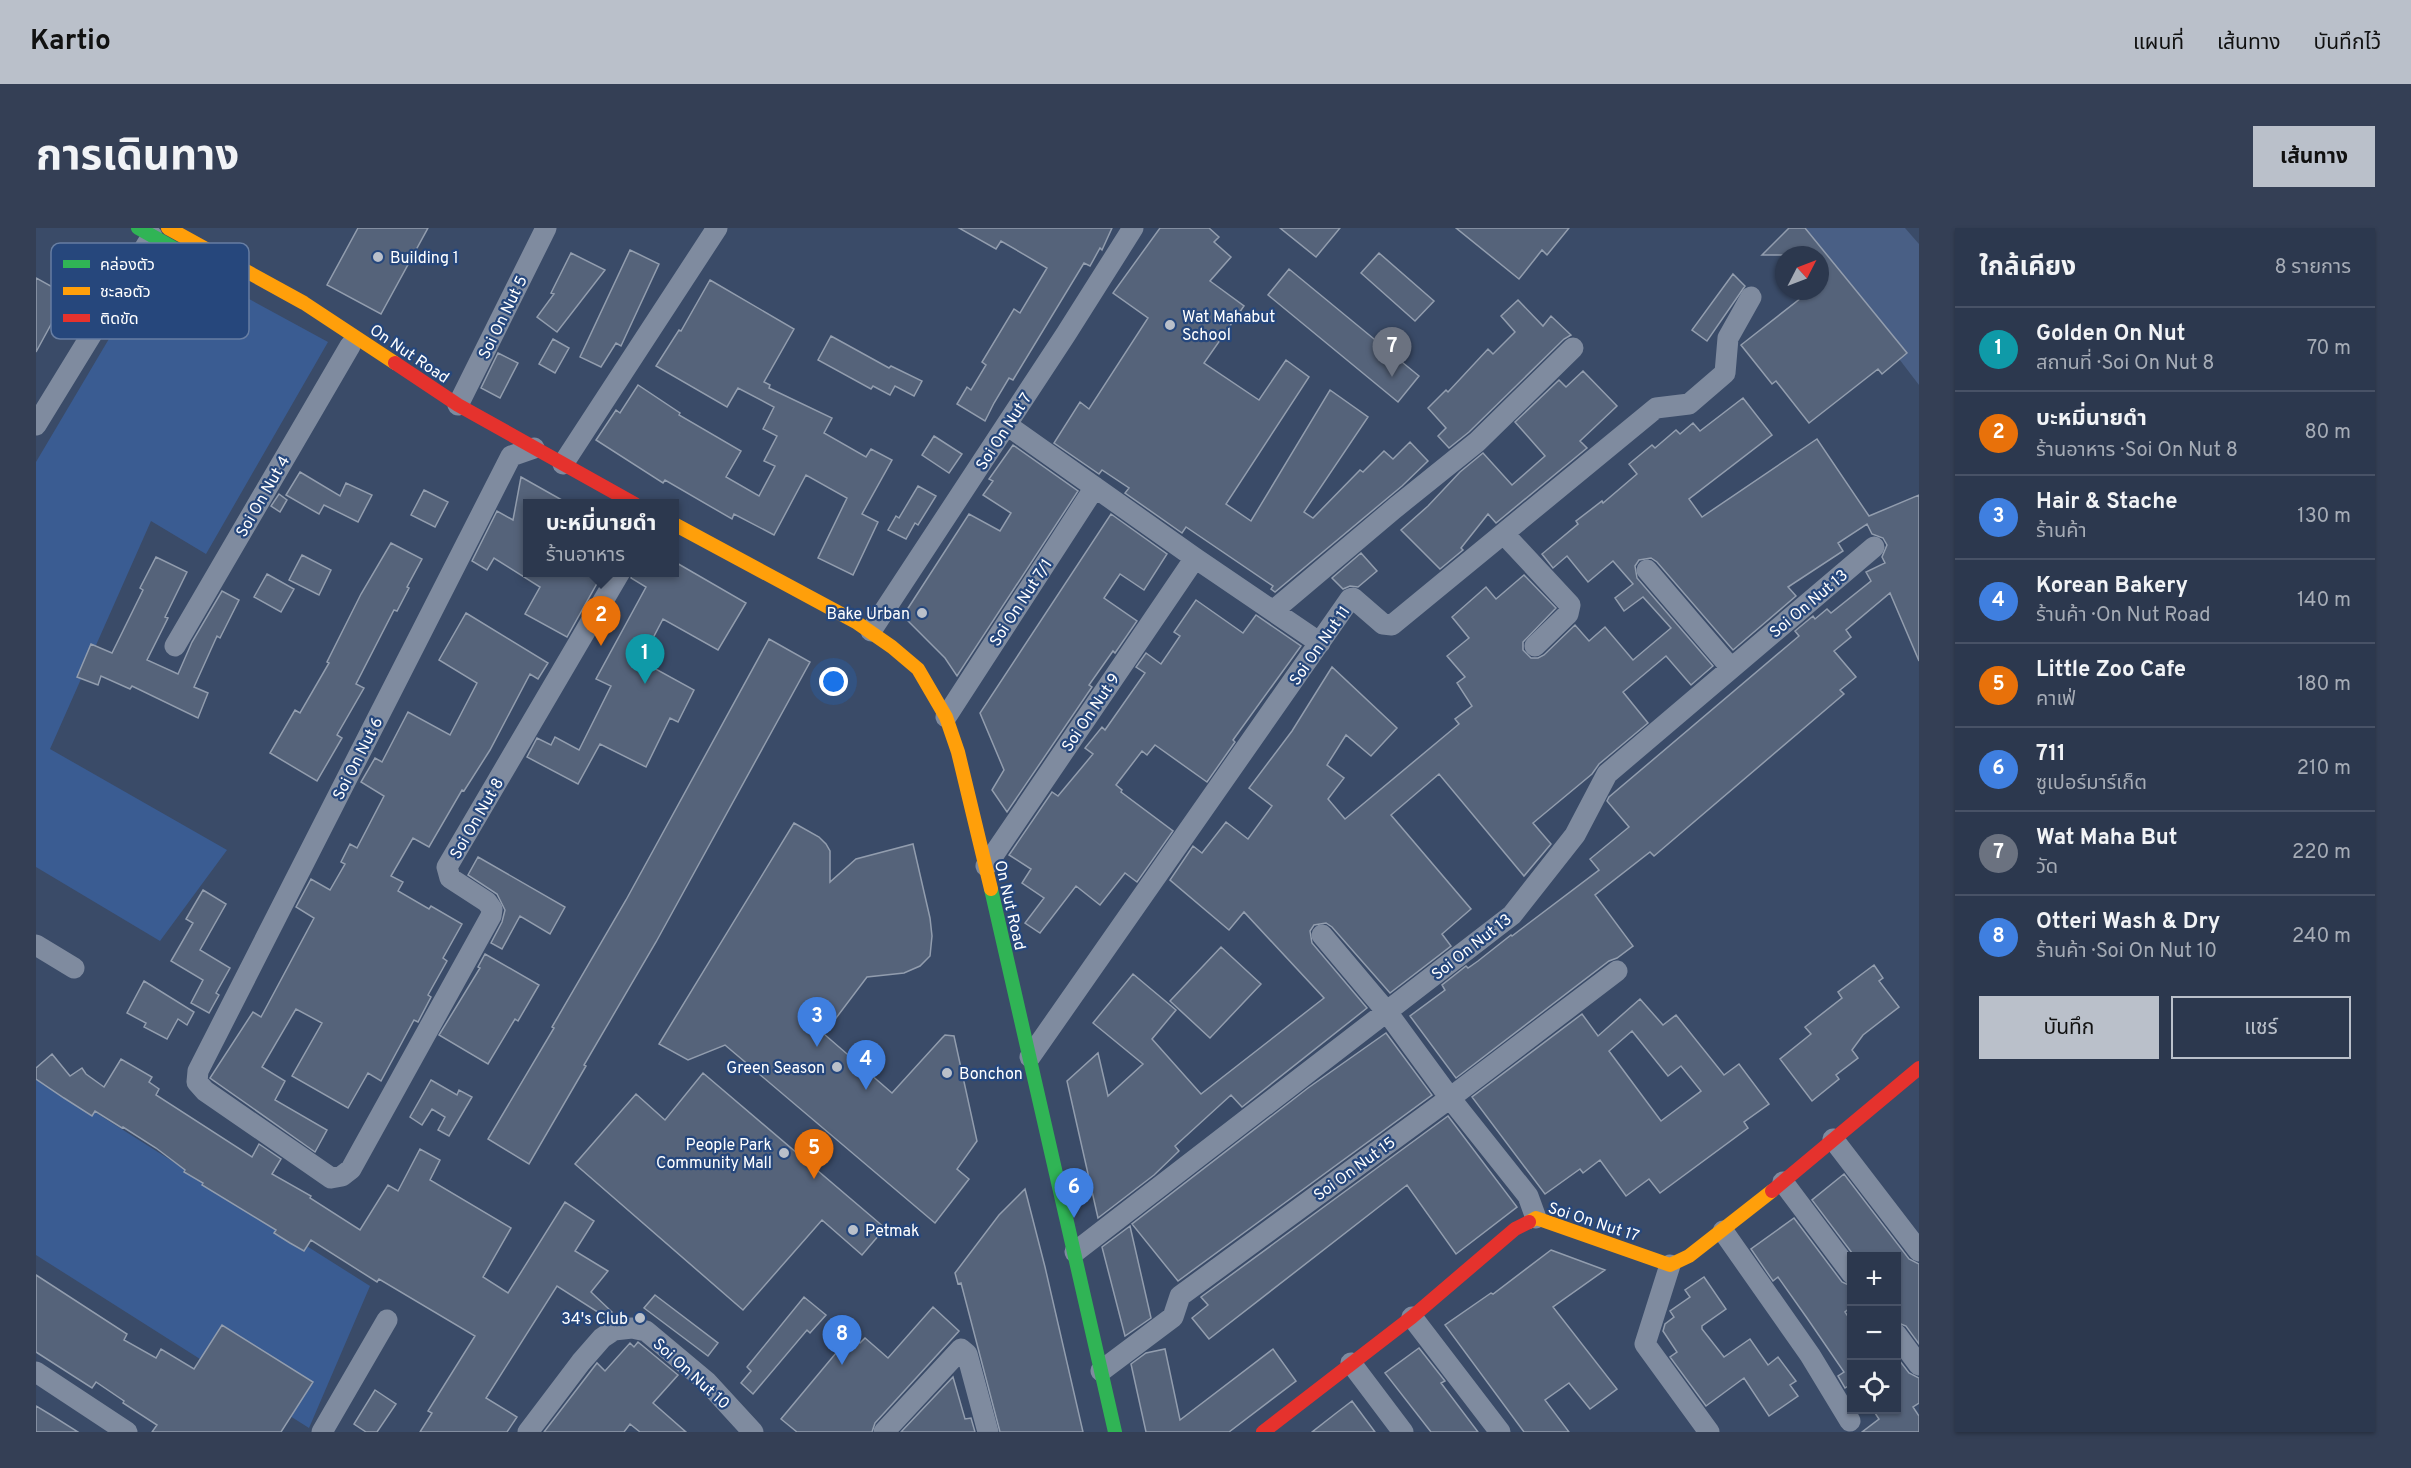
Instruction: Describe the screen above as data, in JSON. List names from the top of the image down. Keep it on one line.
{"streets":{"main road":["On Nut Road","Soi On Nut 17"],"street":["Soi On Nut 5","Soi On Nut 7","Soi On Nut 4","Soi On Nut 7/1","Soi On Nut 13","Soi On Nut 11","Soi On Nut 9","Soi On Nut 6","Soi On Nut 8","Soi On Nut 15","Soi On Nut 10"]},"crossings":[["Soi On Nut 5","On Nut Road"],["On Nut Road","Soi On Nut 7"],["On Nut Road","Soi On Nut 4"],["On Nut Road","Soi On Nut 7/1"],["On Nut Road","Soi On Nut 13"],["On Nut Road","Soi On Nut 11"],["On Nut Road","Soi On Nut 9"],["On Nut Road","Soi On Nut 6"],["On Nut Road","Soi On Nut 15"],["Soi On Nut 6","Soi On Nut 8"]],"places":["Building 1","Wat Mahabut School","Bake Urban","Green Season","Bonchon","People Park Community Mall","Petmak","34's Club"],"legend":["คล่องตัว","ชะลอตัว","ติดขัด"],"north":"top right","page":{"header":"Kartio","nav":["แผนที่","เส้นทาง","บันทึกไว้"],"title":"การเดินทาง","buttons":["เส้นทาง",["บันทึก","แชร์"]],"heading":["ใกล้เคียง","8 รายการ"],"list":[{"mark":"1","name":"Golden On Nut","note":"สถานที่ · Soi On Nut 8","value":"70 m"},{"mark":"2","name":"บะหมี่นายดำ","note":"ร้านอาหาร · Soi On Nut 8","value":"80 m"},{"mark":"3","name":"Hair & Stache","note":"ร้านค้า","value":"130 m"},{"mark":"4","name":"Korean Bakery","note":"ร้านค้า · On Nut Road","value":"140 m"},{"mark":"5","name":"Little Zoo Cafe","note":"คาเฟ่","value":"180 m"},{"mark":"6","name":"711","note":"ซูเปอร์มาร์เก็ต","value":"210 m"},{"mark":"7","name":"Wat Maha But","note":"วัด","value":"220 m"},{"mark":"8","name":"Otteri Wash & Dry","note":"ร้านค้า · Soi On Nut 10","value":"240 m"}],"pins":["7","2","1","3","4","5","6","8"],"popup":["บะหมี่นายดำ","ร้านอาหาร"],"map_buttons":["+","−"]}}
